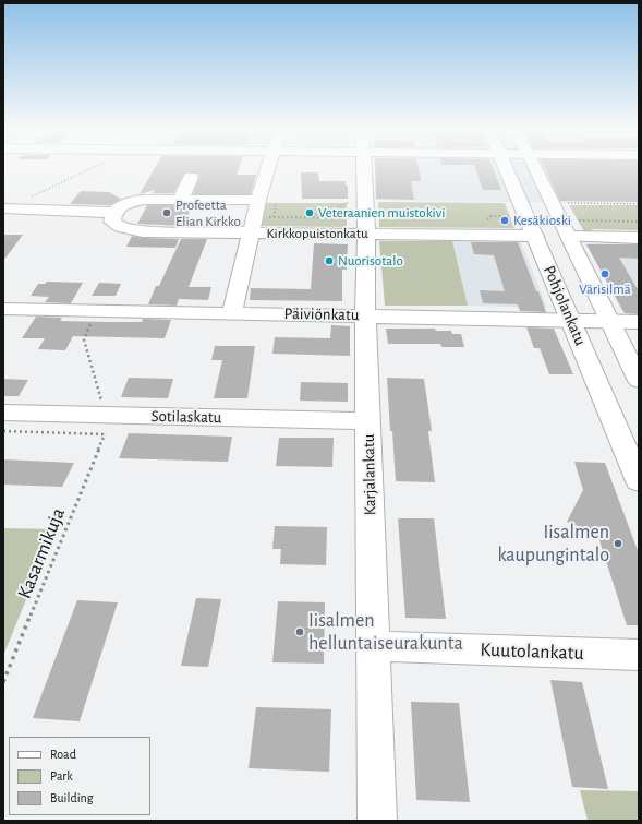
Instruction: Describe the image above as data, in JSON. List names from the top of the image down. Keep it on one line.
{"streets":{"street":["Kirkkopuistonkatu","Pohjolankatu","Päiviönkatu","Sotilaskatu","Karjalankatu","Kuutolankatu"],"path":["Kasarmikuja"]},"crossings":[["Kirkkopuistonkatu","Pohjolankatu"],["Kirkkopuistonkatu","Karjalankatu"],["Pohjolankatu","Päiviönkatu"],["Päiviönkatu","Karjalankatu"],["Sotilaskatu","Karjalankatu"],["Sotilaskatu","Kasarmikuja"],["Karjalankatu","Kuutolankatu"]],"places":["Profeetta Elian Kirkko","Veteraanien muistokivi","Kesäkioski","Nuorisotalo","Värisilmä","Iisalmen kaupungintalo","Iisalmen helluntaiseurakunta"],"legend":["Road","Park","Building"]}
